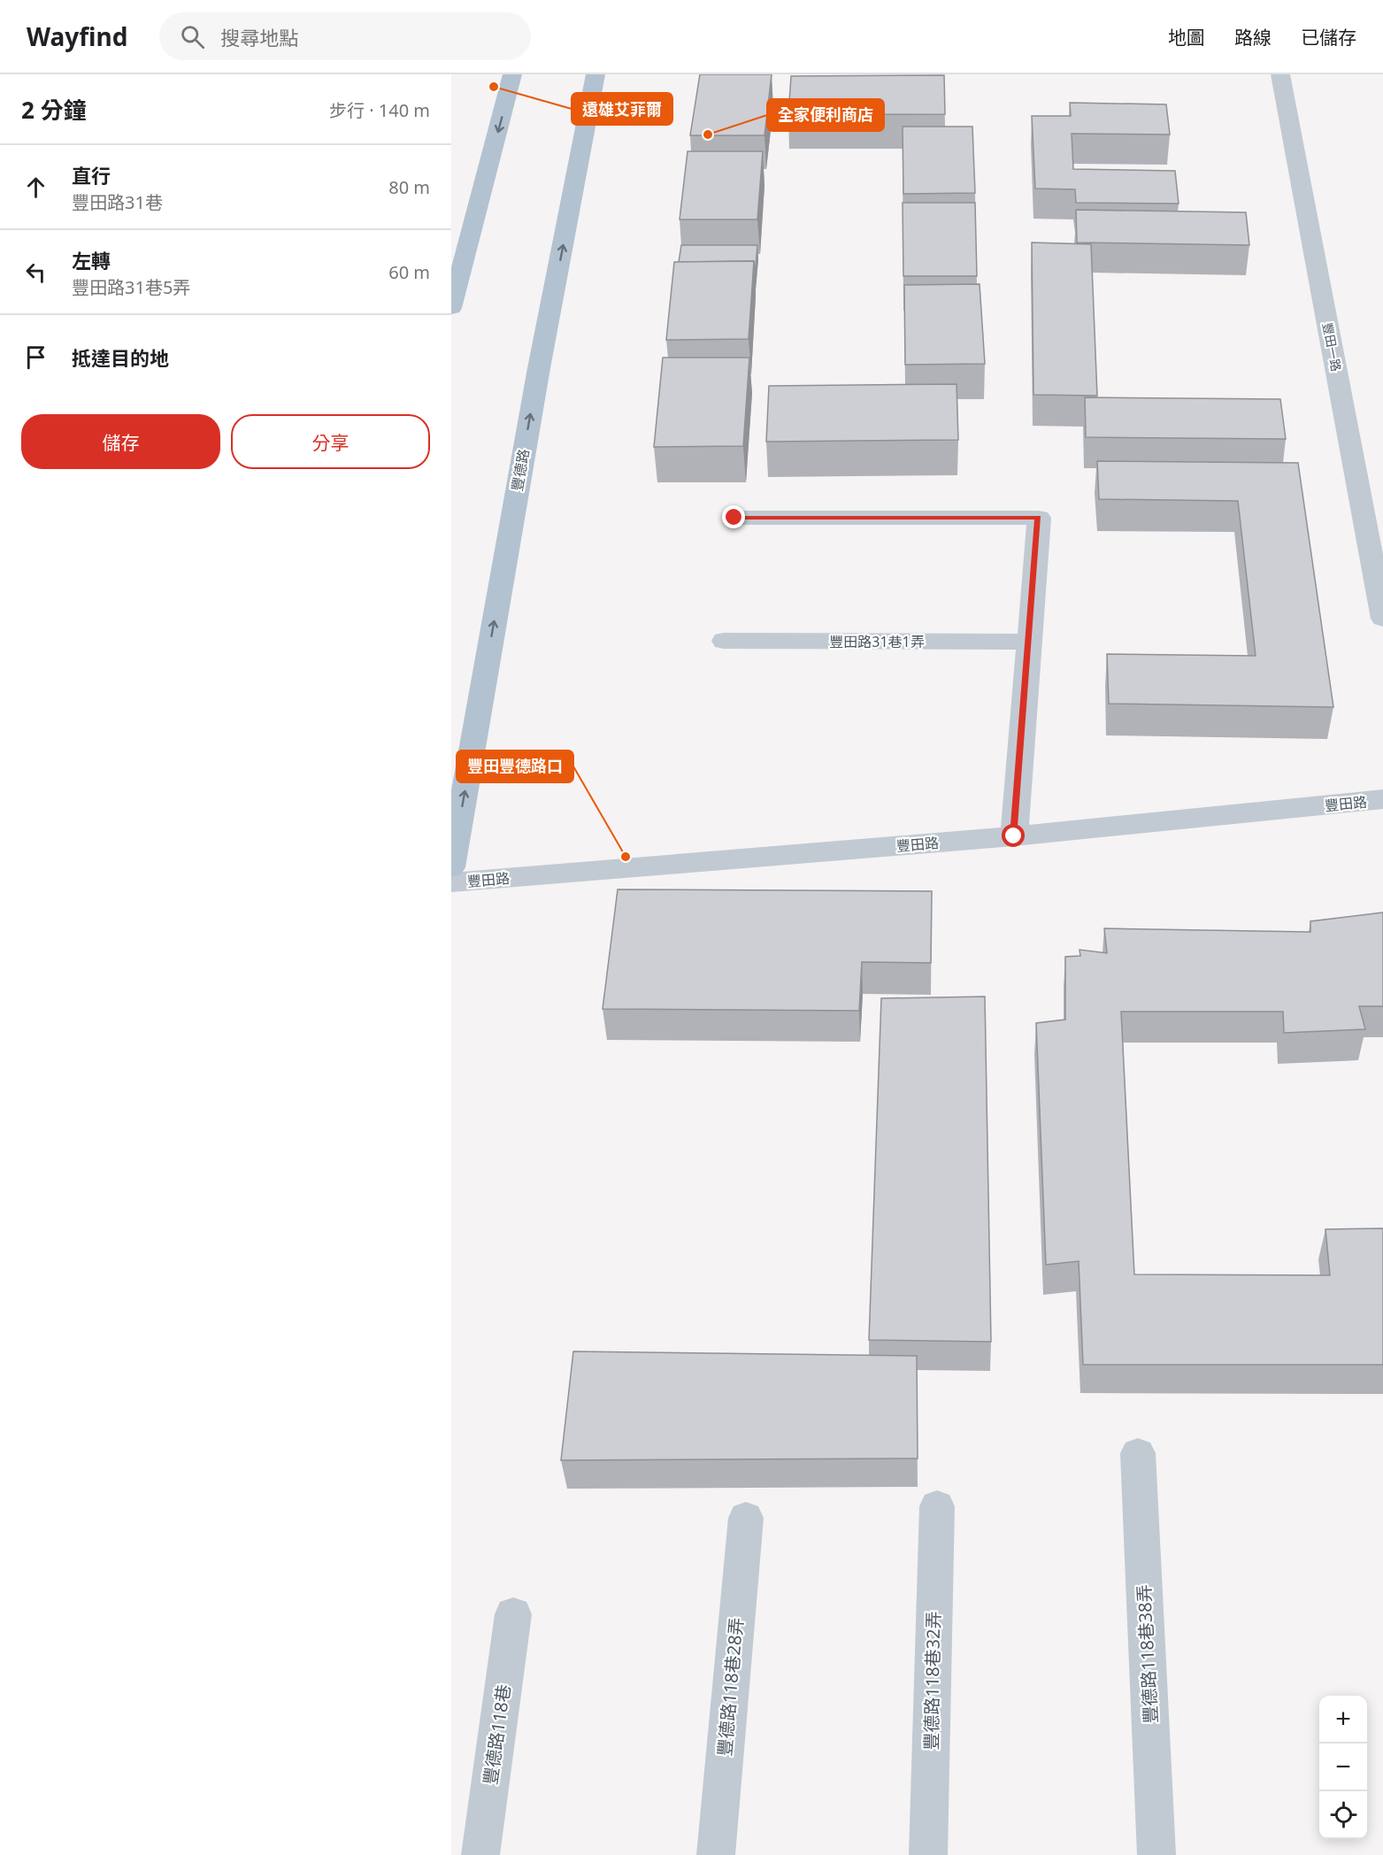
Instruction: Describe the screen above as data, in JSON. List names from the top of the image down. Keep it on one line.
{"streets":{"main road":["豐德路"],"street":["豐田一路","豐田路31巷1弄","豐田路","豐德路118巷38弄","豐德路118巷32弄","豐德路118巷28弄","豐德路118巷"]},"one_way":["豐德路"],"places":["遠雄艾菲爾","全家便利商店","豐田豐德路口"],"page":{"header":"Wayfind","search":"搜尋地點","nav":["地圖","路線","已儲存"],"heading":["2 分鐘","步行 · 140 m"],"list":[["直行","豐田路31巷","80 m"],["左轉","豐田路31巷5弄","60 m"],"抵達目的地"],"buttons":["儲存","分享"],"map_buttons":["+","−"]}}
